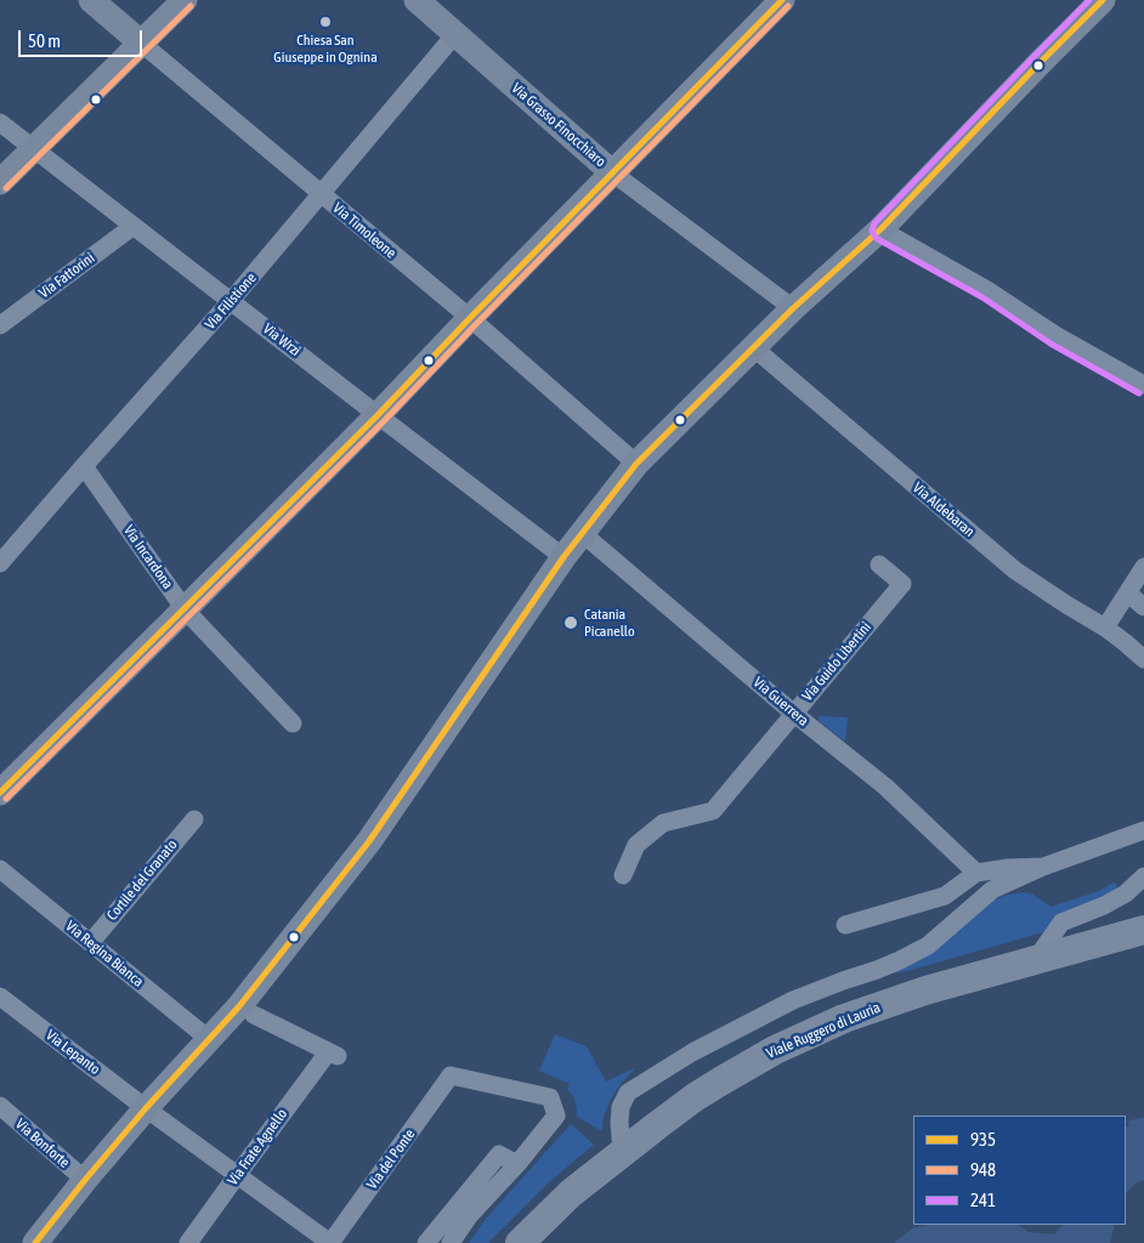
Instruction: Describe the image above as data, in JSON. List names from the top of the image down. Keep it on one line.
{"streets":{"main road":["Via Grasso Finocchiaro","Via Timoleone","Viale Ruggero di Lauria"],"street":["Via Fattorini","Via Filistione","Via Wrzì","Via Aldebaran","Via Incardona","Via Guido Libertini","Via Guerrera","Cortile del Granato","Via Regina Bianca","Via Lepanto","Via Bonforte","Via Frate Agnello","Via del Ponte"]},"crossings":[["Via Grasso Finocchiaro","Via Filistione"],["Via Timoleone","Via Filistione"],["Via Fattorini","Via Wrzì"],["Via Filistione","Via Wrzì"],["Via Filistione","Via Incardona"],["Via Guido Libertini","Via Guerrera"],["Cortile del Granato","Via Regina Bianca"],["Via Lepanto","Via Frate Agnello"],["Via Lepanto","Via del Ponte"]],"places":["Chiesa San Giuseppe in Ognina","Catania Picanello"],"lines":["transit line 935","transit line 241","transit line 948"],"legend":["935","948","241"],"scale_bar":"50 m"}
